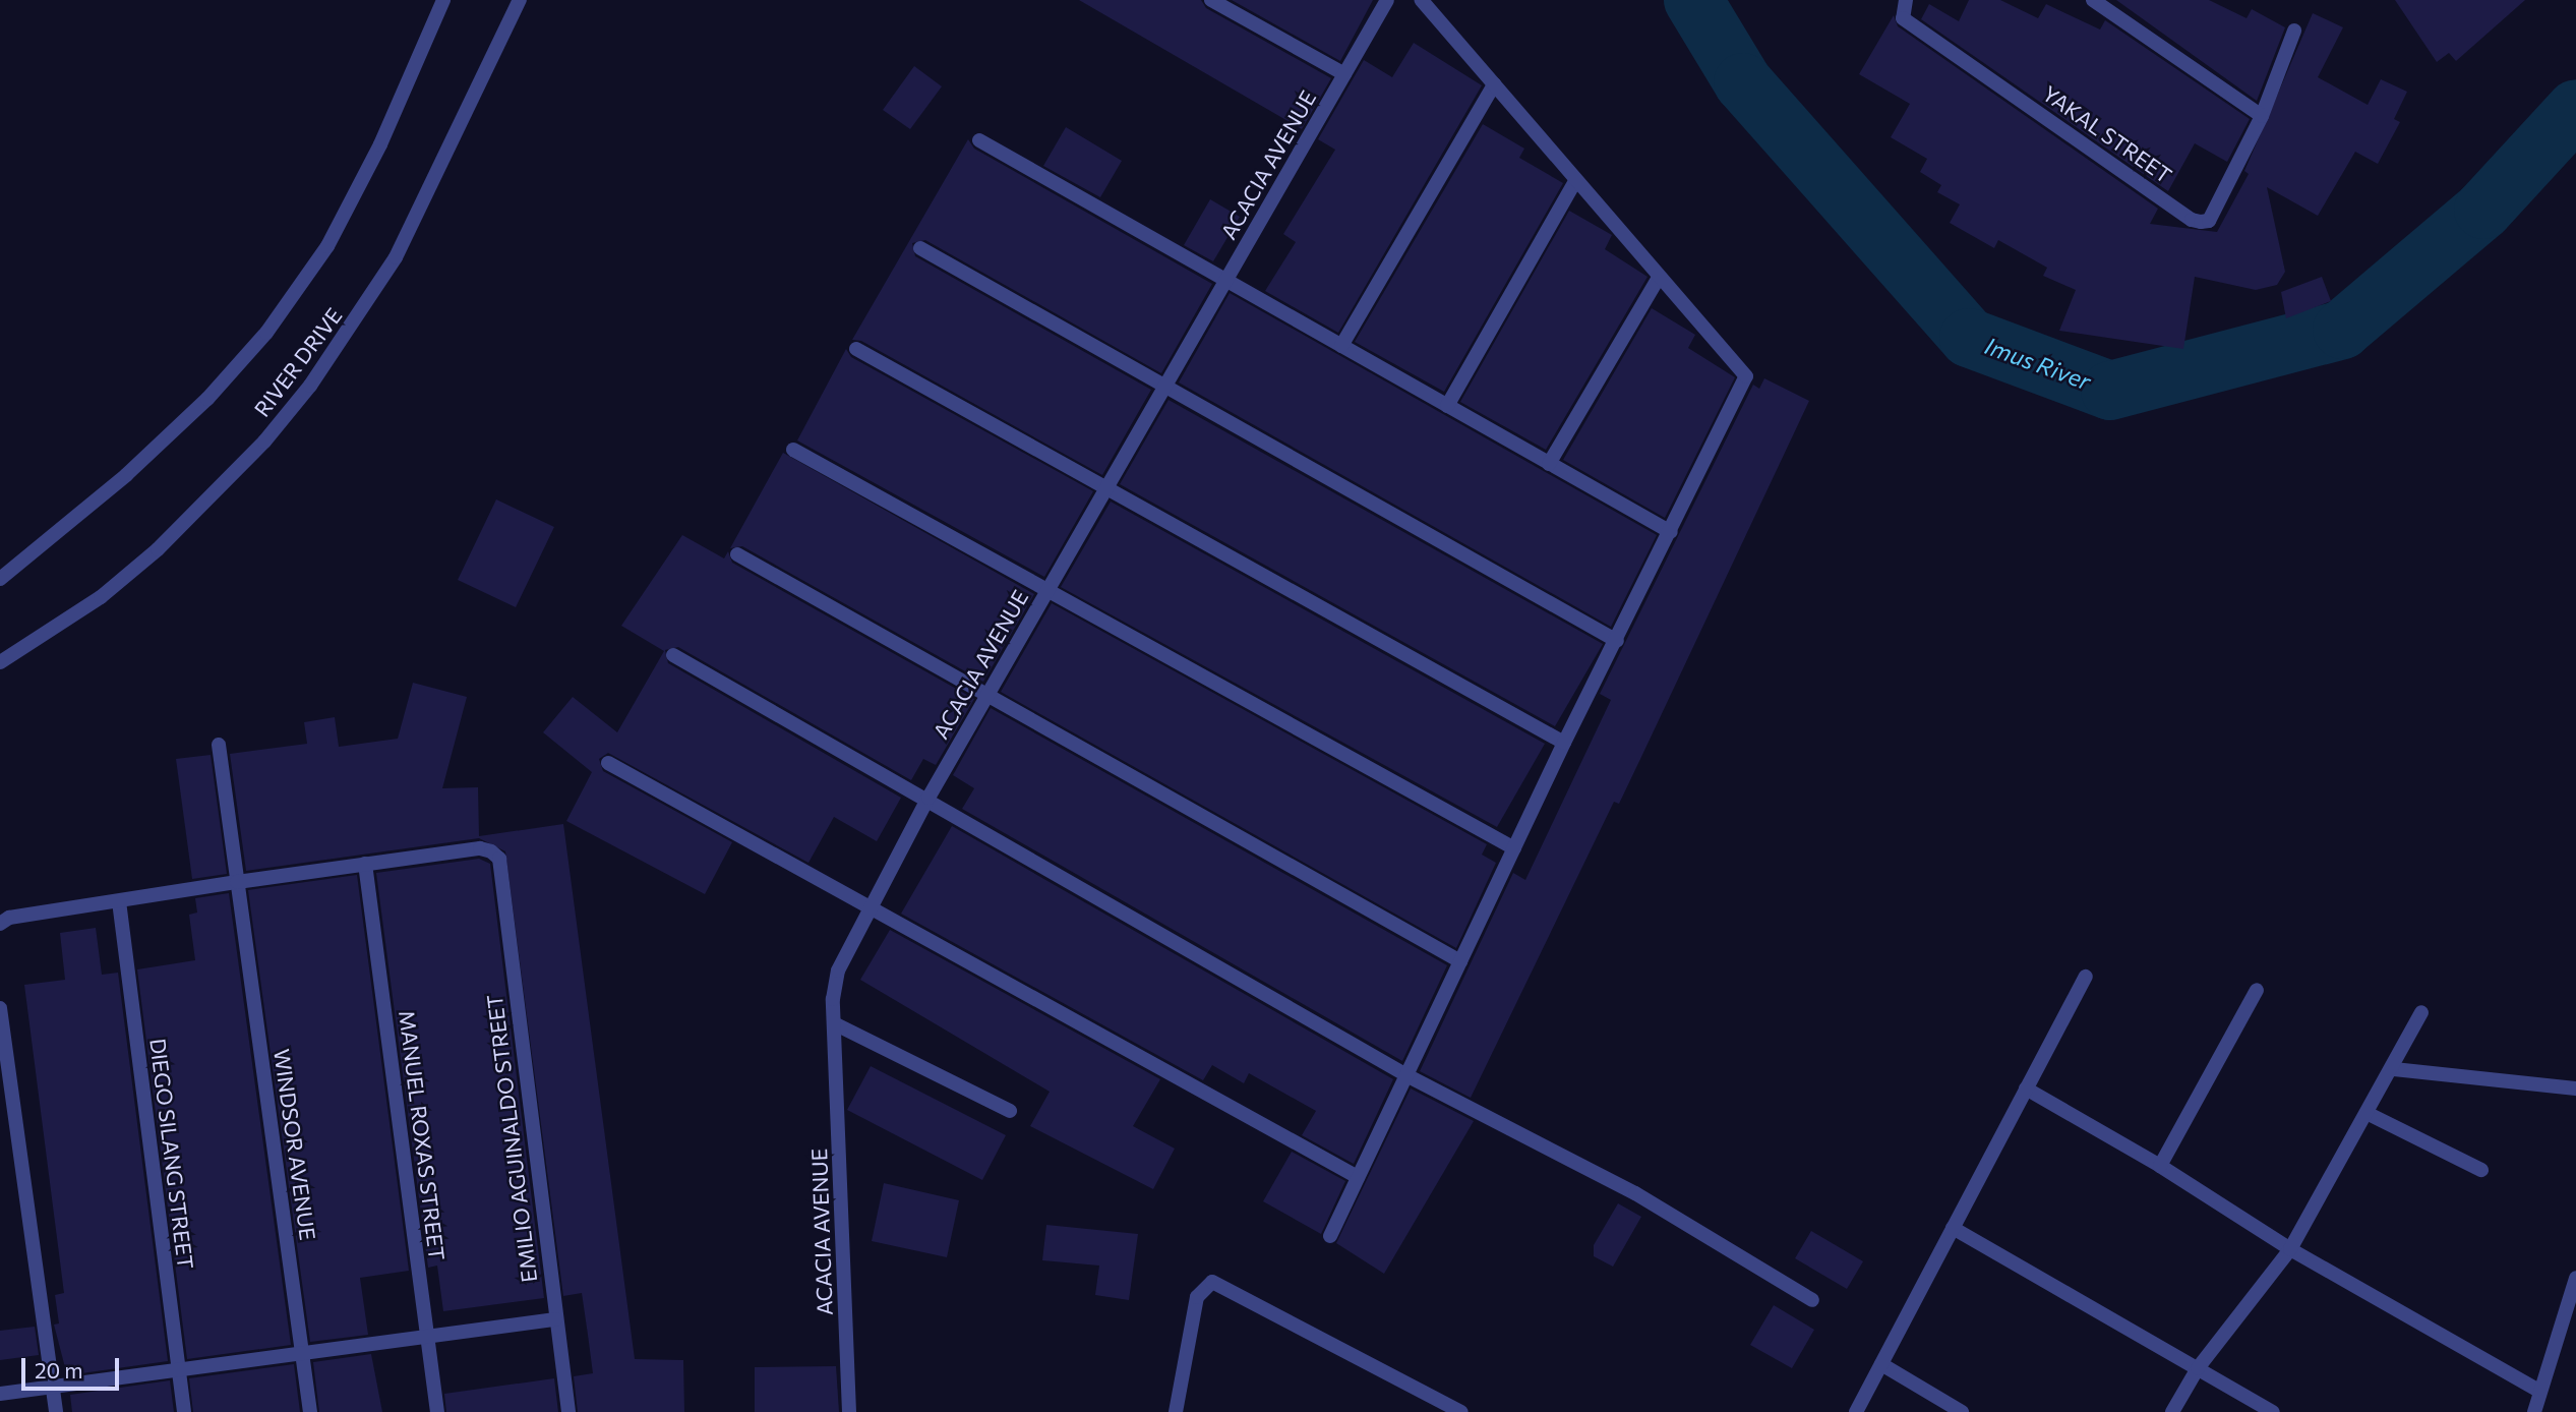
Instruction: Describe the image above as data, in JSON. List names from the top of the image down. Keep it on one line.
{"streets":{"street":["YAKAL STREET","ACACIA AVENUE","RIVER DRIVE","MANUEL ROXAS STREET","EMILIO AGUINALDO STREET","WINDSOR AVENUE","DIEGO SILANG STREET"]},"crossings":[["MANUEL ROXAS STREET","EMILIO AGUINALDO STREET"]],"water":["Imus River"],"scale_bar":"20 m"}
